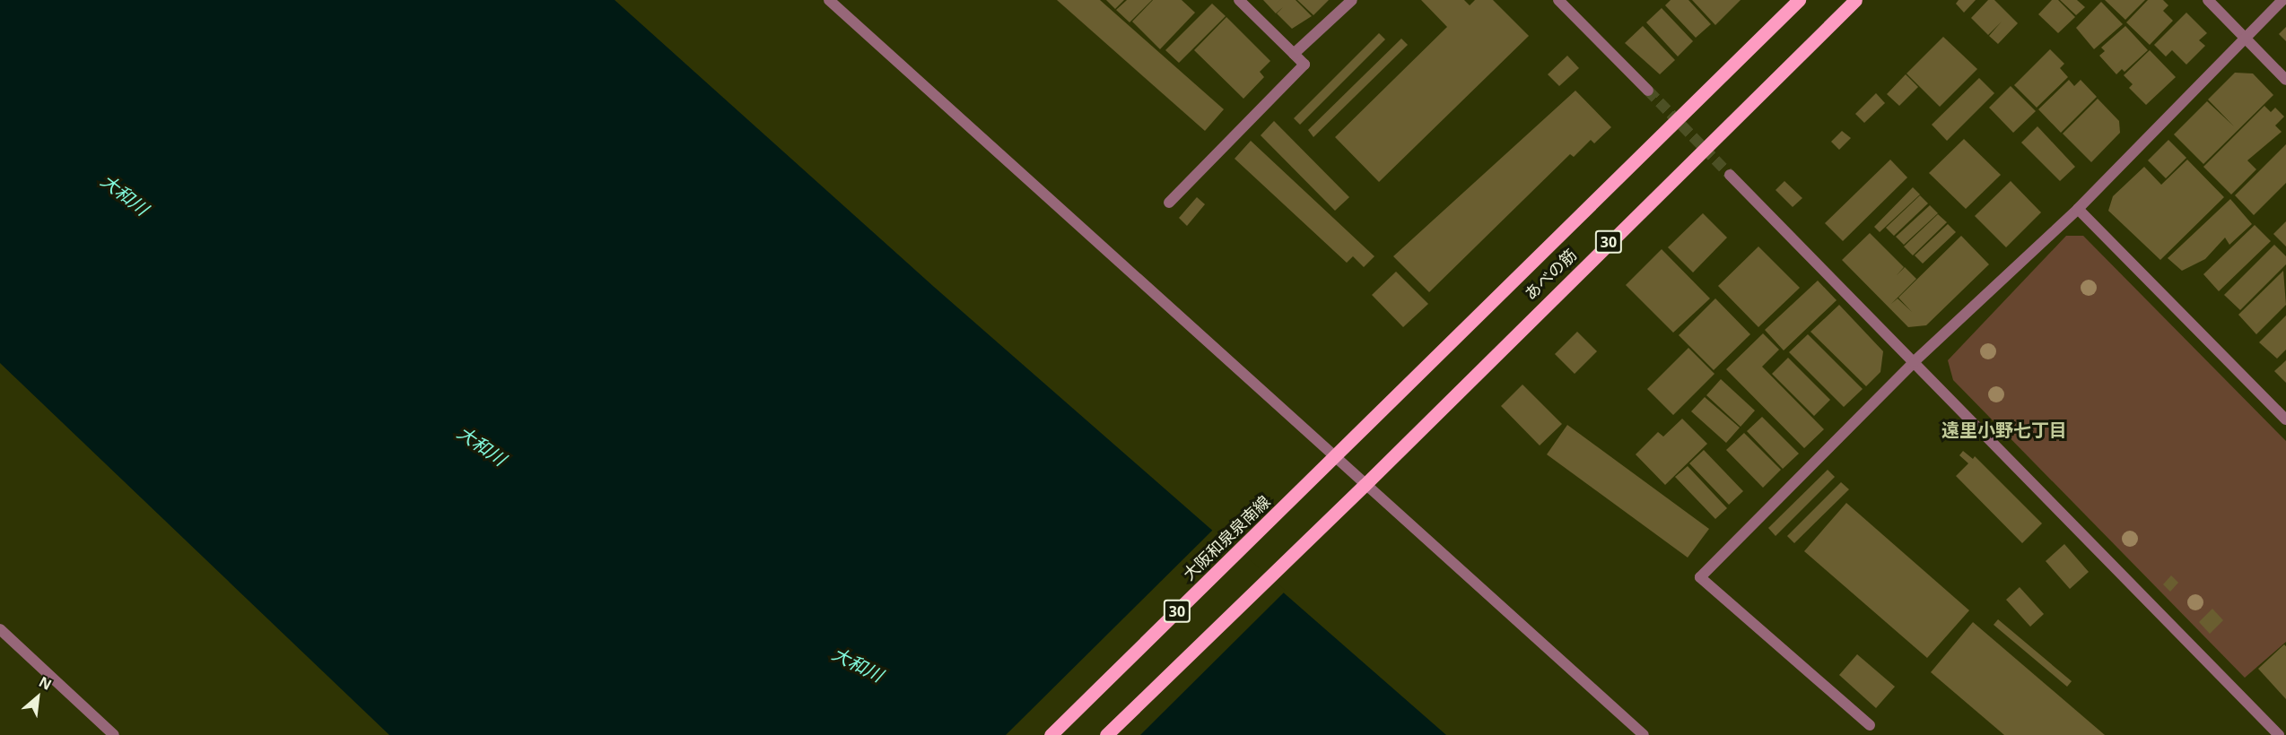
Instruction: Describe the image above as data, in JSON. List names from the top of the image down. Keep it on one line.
{"streets":{"main road":["30","あべの筋","大阪和泉泉南線"]},"crossings":[["30","あべの筋"],["あべの筋","大阪和泉泉南線"]],"districts":["遠里小野七丁目"],"water":["大和川"],"north":"top right"}
